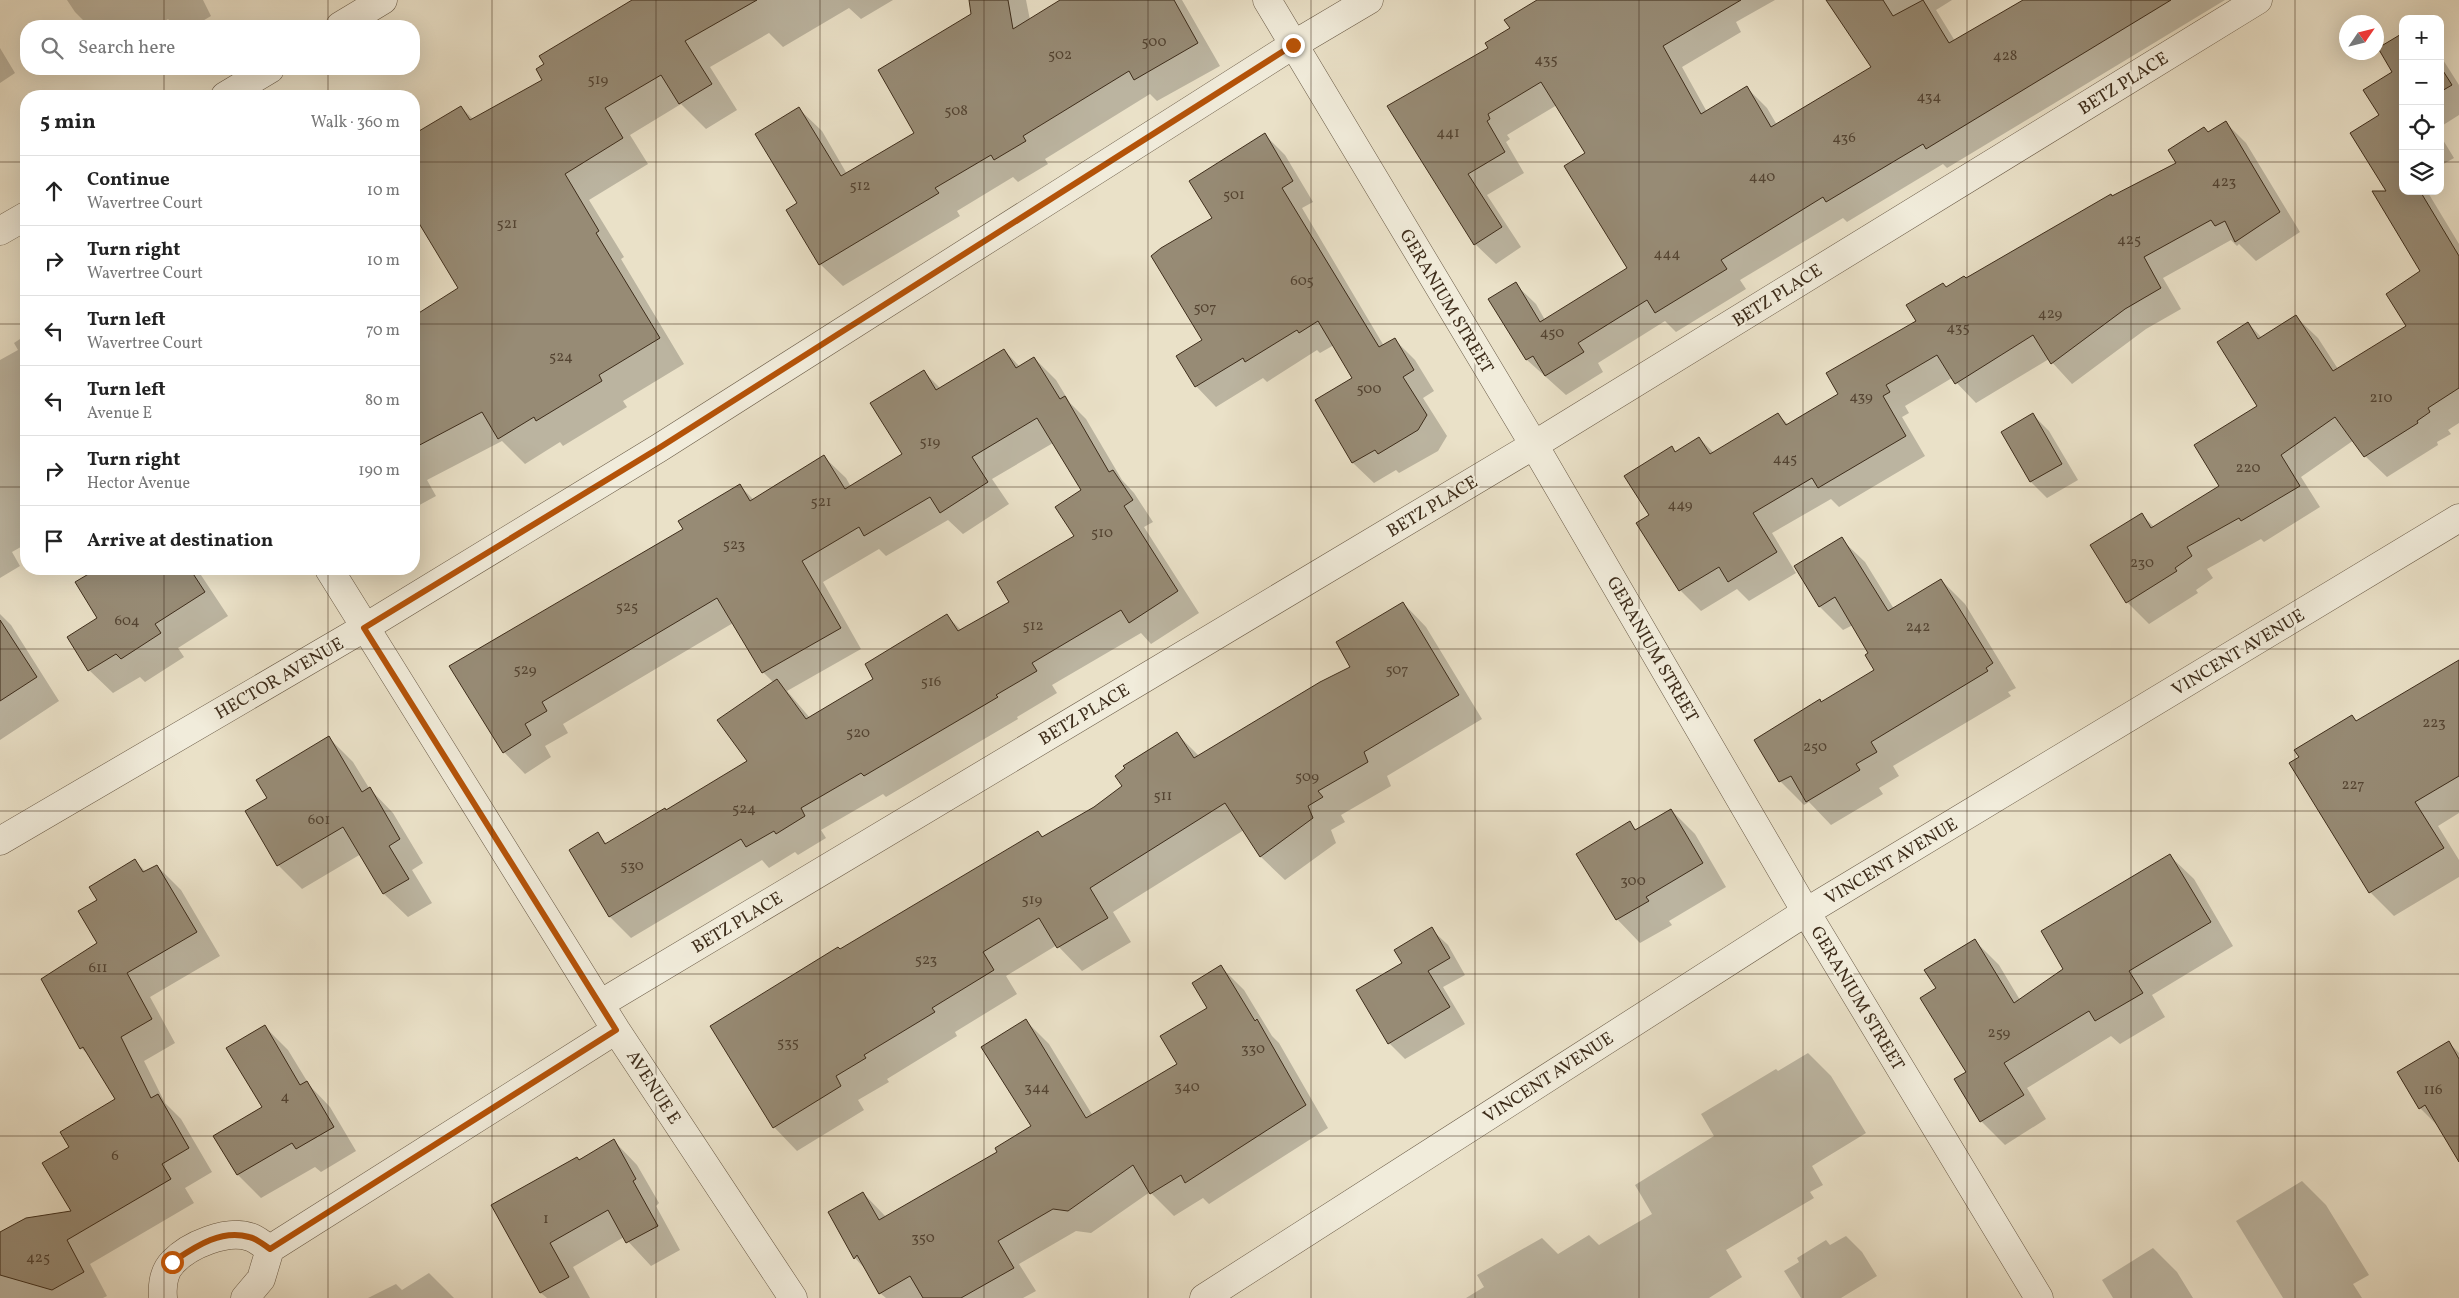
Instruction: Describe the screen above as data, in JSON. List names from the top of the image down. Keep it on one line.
{"streets":{"street":["BETZ PLACE","GERANIUM STREET","VINCENT AVENUE","HECTOR AVENUE","AVENUE E"]},"crossings":[["BETZ PLACE","GERANIUM STREET"],["BETZ PLACE","AVENUE E"],["GERANIUM STREET","VINCENT AVENUE"],["GERANIUM STREET","HECTOR AVENUE"],["HECTOR AVENUE","AVENUE E"]],"house_numbers":["500","502","428","435","519","434","508","441","436","440","423","512","501","521","425","444","605","507","429","435","450","524","500","439","210","519","445","220","521","449","510","523","230","525","604","512","242","529","507","516","223","520","250","509","227","511","524","601","530","300","519","523","611","259","535","330","340","344","116","4","6","1","350","425"],"north":"top right","page":{"map_buttons":["+","−"],"search":"Search here","heading":["5 min","Walk · 360 m"],"list":[["Continue","Wavertree Court","10 m"],["Turn right","Wavertree Court","10 m"],["Turn left","Wavertree Court","70 m"],["Turn left","Avenue E","80 m"],["Turn right","Hector Avenue","190 m"],"Arrive at destination"]}}
